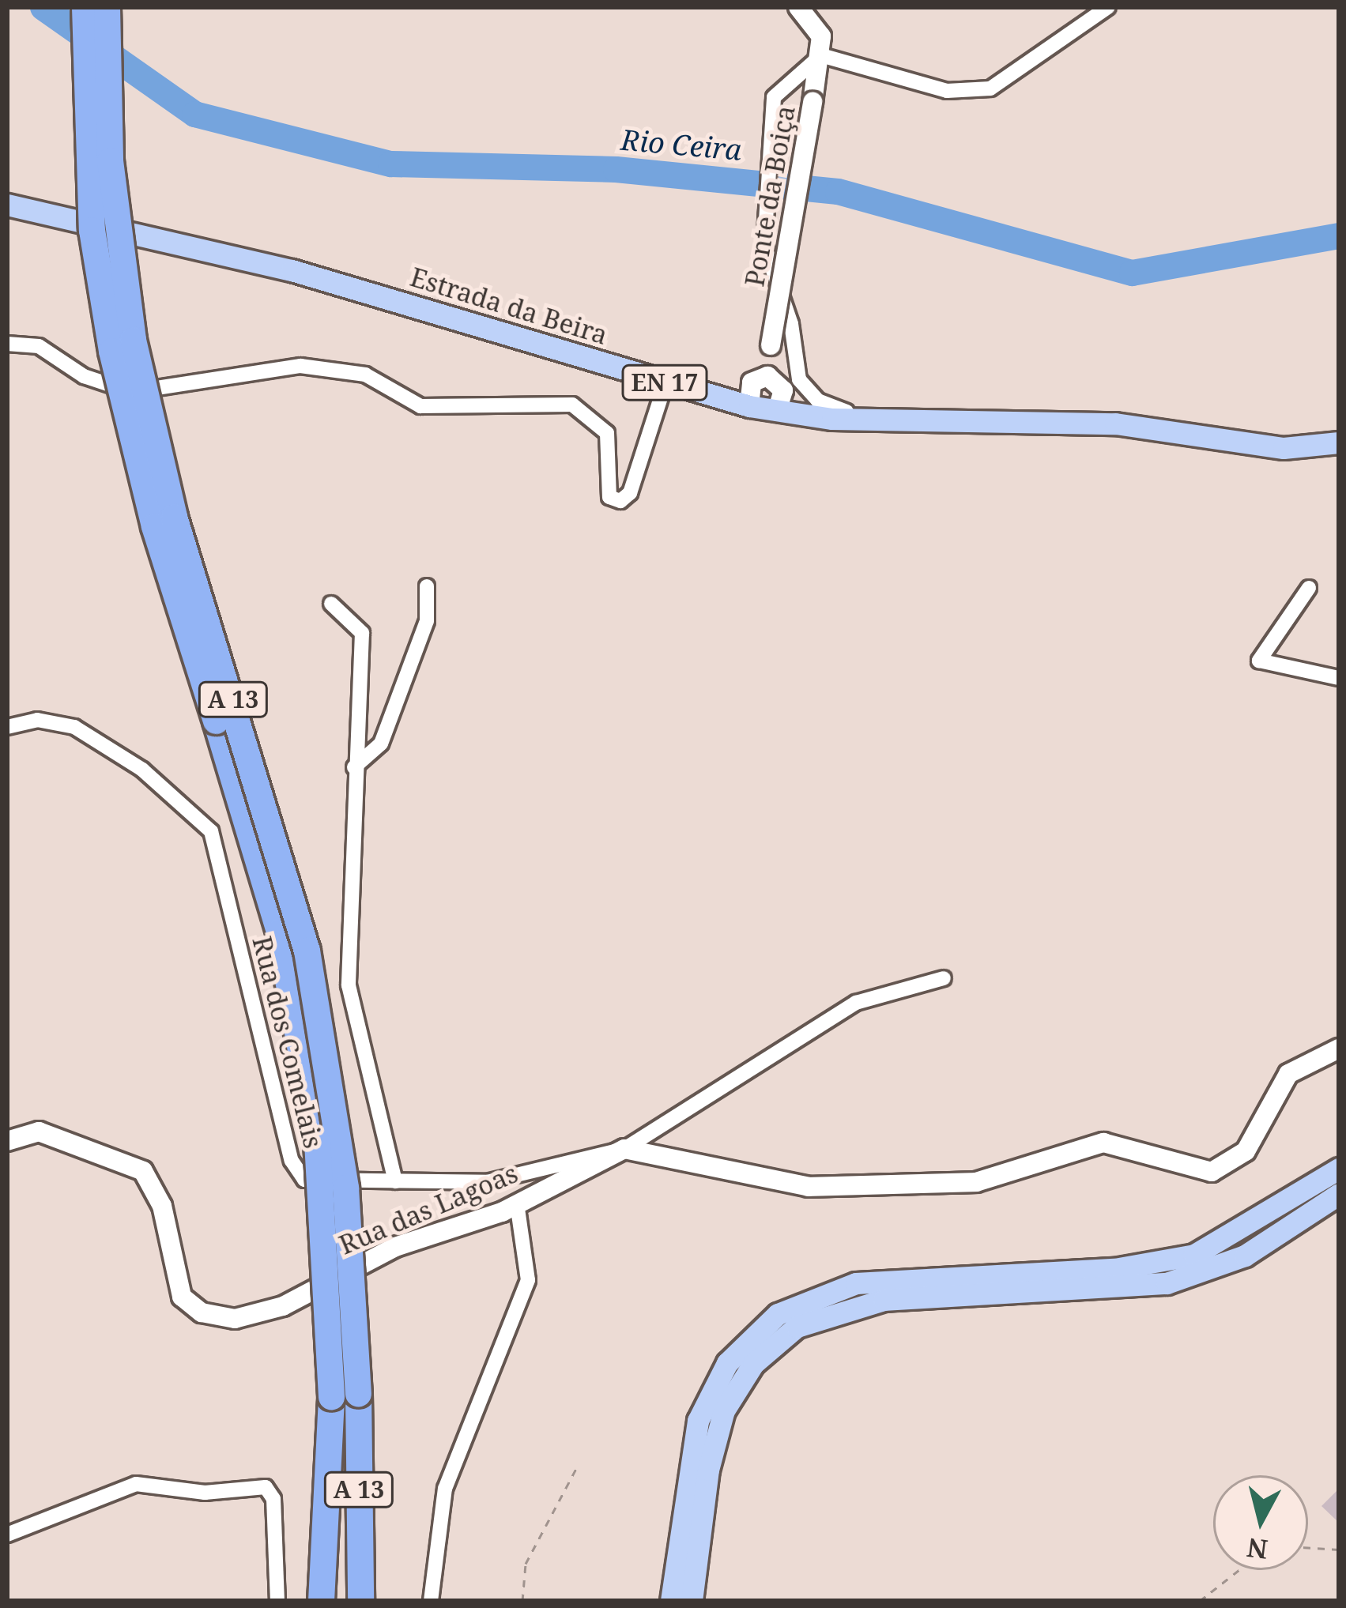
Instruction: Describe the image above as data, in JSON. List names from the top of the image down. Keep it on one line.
{"streets":{"highway":["A 13"],"main road":["Estrada da Beira","EN 17"],"street":["Ponte da Boiça","Rua dos Comelais","Rua das Lagoas"]},"crossings":[["Ponte da Boiça","Estrada da Beira"],["Rua dos Comelais","Rua das Lagoas"]],"water":["Rio Ceira"],"north":"bottom"}
